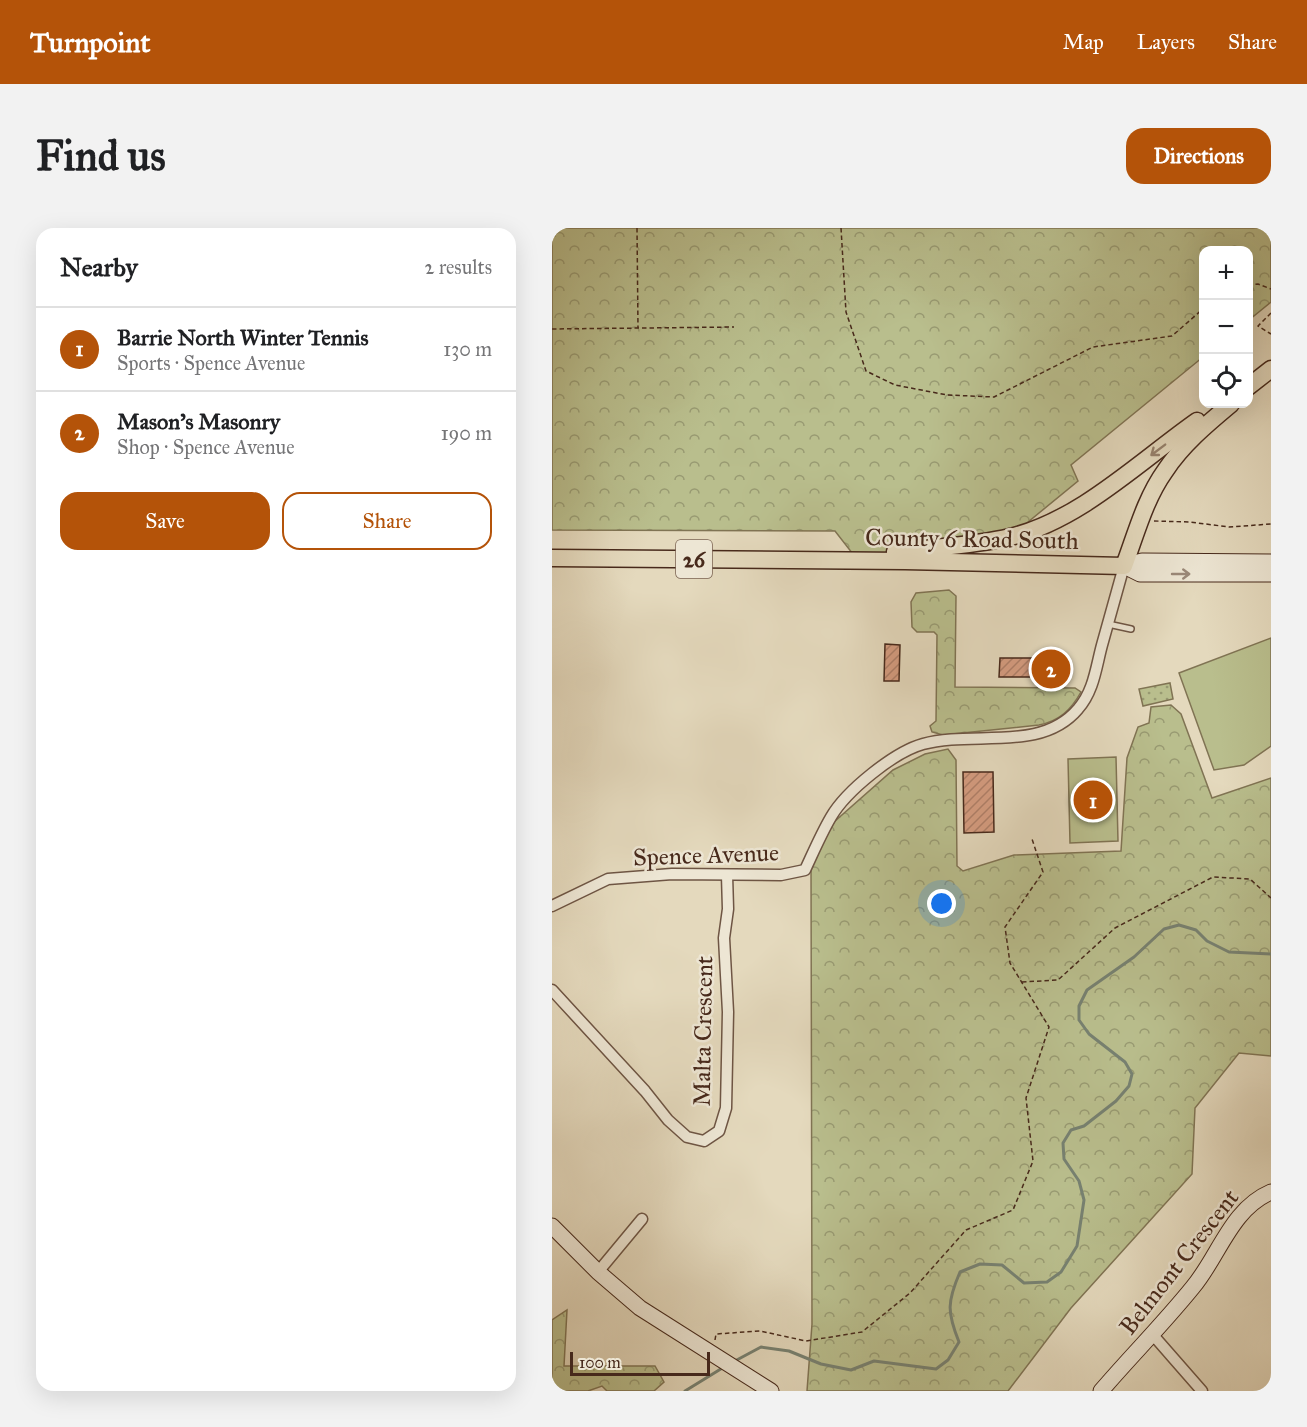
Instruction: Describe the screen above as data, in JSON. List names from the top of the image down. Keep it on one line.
{"streets":{"main road":["County 6 Road South","26"],"street":["Spence Avenue","Malta Crescent","Belmont Crescent"]},"crossings":[["County 6 Road South","26"],["County 6 Road South","Spence Avenue"],["Spence Avenue","Malta Crescent"]],"scale_bar":"100 m","page":{"header":"Turnpoint","nav":["Map","Layers","Share"],"buttons":["Directions",["Save","Share"]],"title":"Find us","heading":["Nearby","2 results"],"map_buttons":["+","−"],"list":[{"mark":"1","name":"Barrie North Winter Tennis","note":"Sports · Spence Avenue","value":"130 m"},{"mark":"2","name":"Mason's Masonry","note":"Shop · Spence Avenue","value":"190 m"}],"pins":["2","1"],"scale":"100 m"}}
